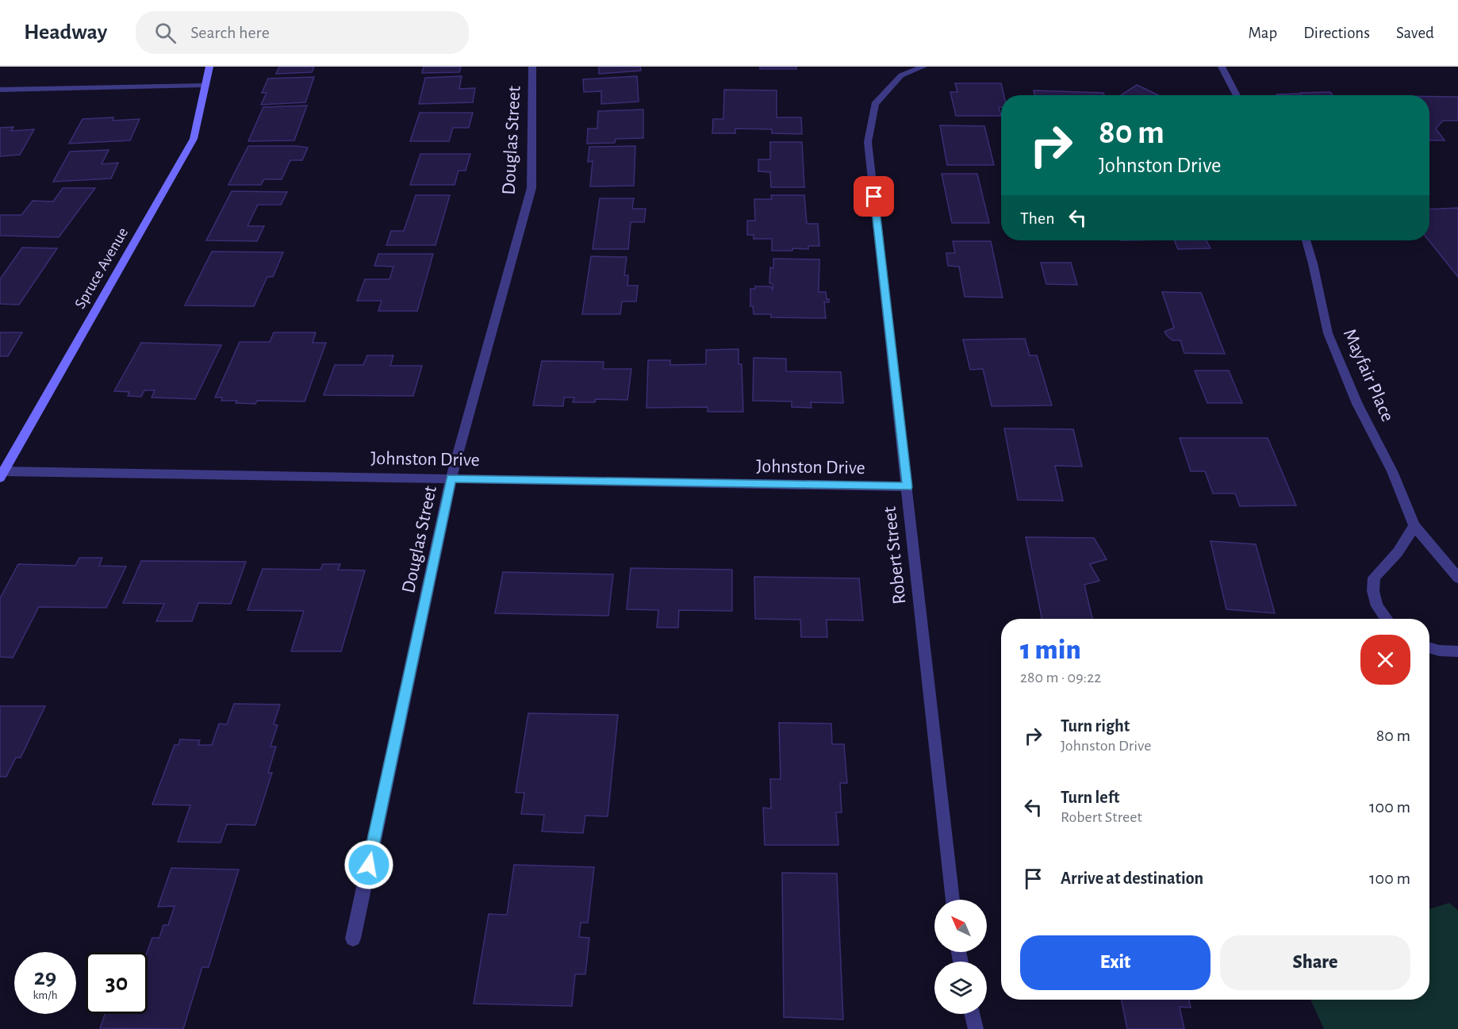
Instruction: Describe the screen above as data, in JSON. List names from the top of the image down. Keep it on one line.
{"streets":{"street":["Douglas Street","Spruce Avenue","Mayfair Place","Johnston Drive","Robert Street"]},"crossings":[["Douglas Street","Johnston Drive"],["Spruce Avenue","Johnston Drive"],["Johnston Drive","Robert Street"]],"north":"top left","page":{"header":"Headway","search":"Search here","nav":["Map","Directions","Saved"],"turn":["80 m","Johnston Drive"],"then":"Then","heading":["1 min","280 m · 09:22"],"list":[{"name":"Turn right","note":"Johnston Drive","value":"80 m"},{"name":"Turn left","note":"Robert Street","value":"100 m"},{"name":"Arrive at destination","value":"100 m"}],"buttons":["Exit","Share"],"speed":"29 km/h","limit":"30"}}
